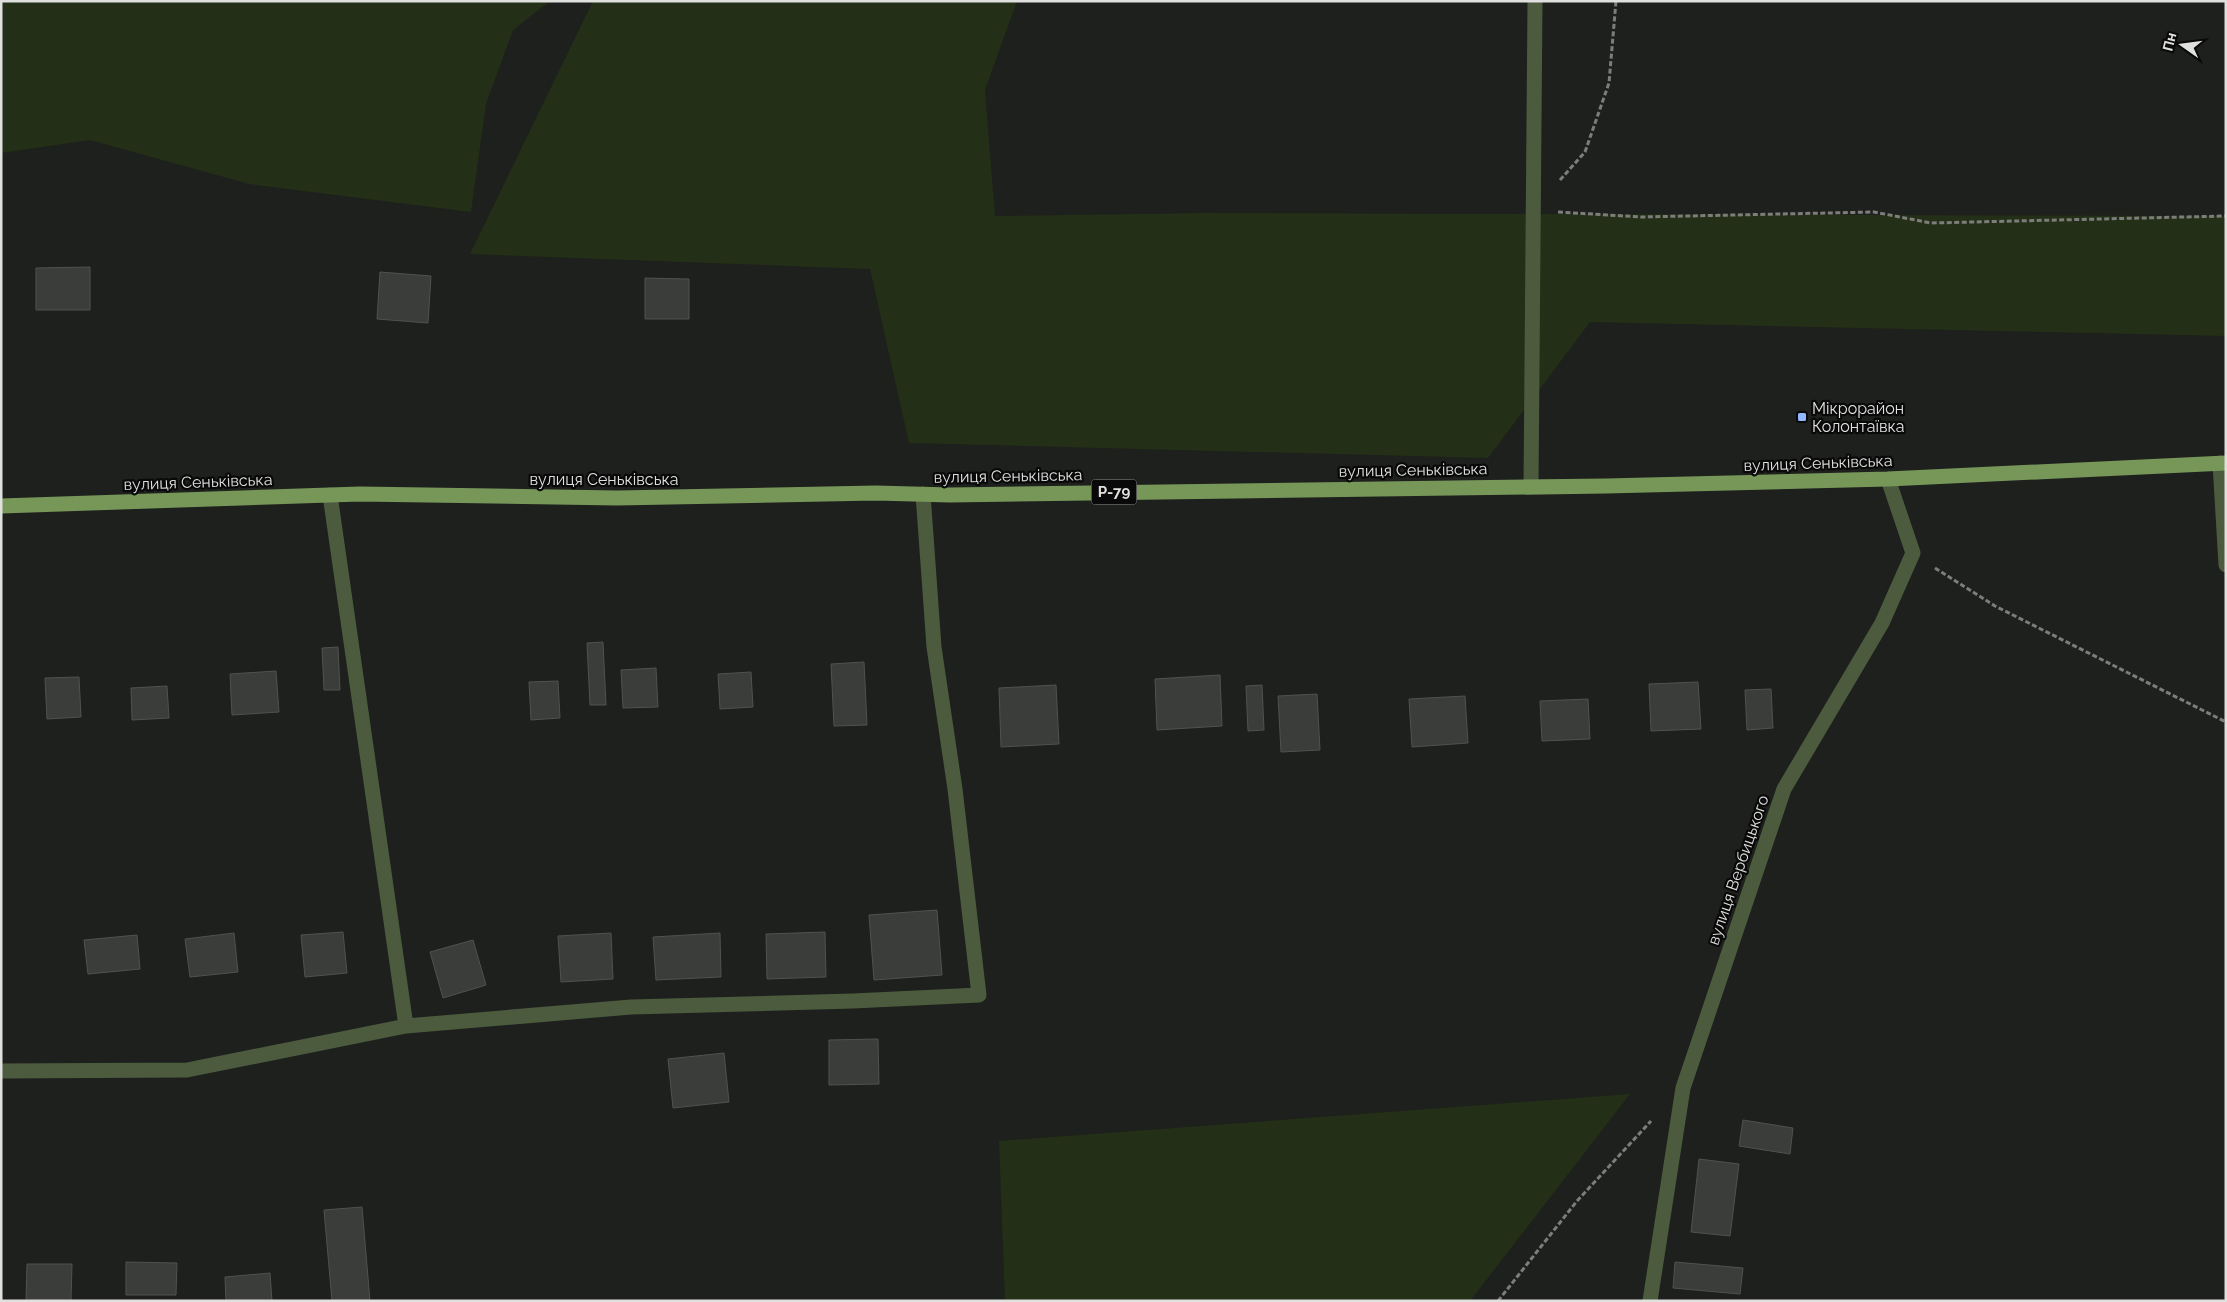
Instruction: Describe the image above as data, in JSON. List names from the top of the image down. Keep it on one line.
{"streets":{"main road":["вулиця Сенькiвська","Р-79"],"street":["вулиця Вербицького"]},"places":{"transit":["Мiкрорайон Колонтаївка"]},"north":"left"}
